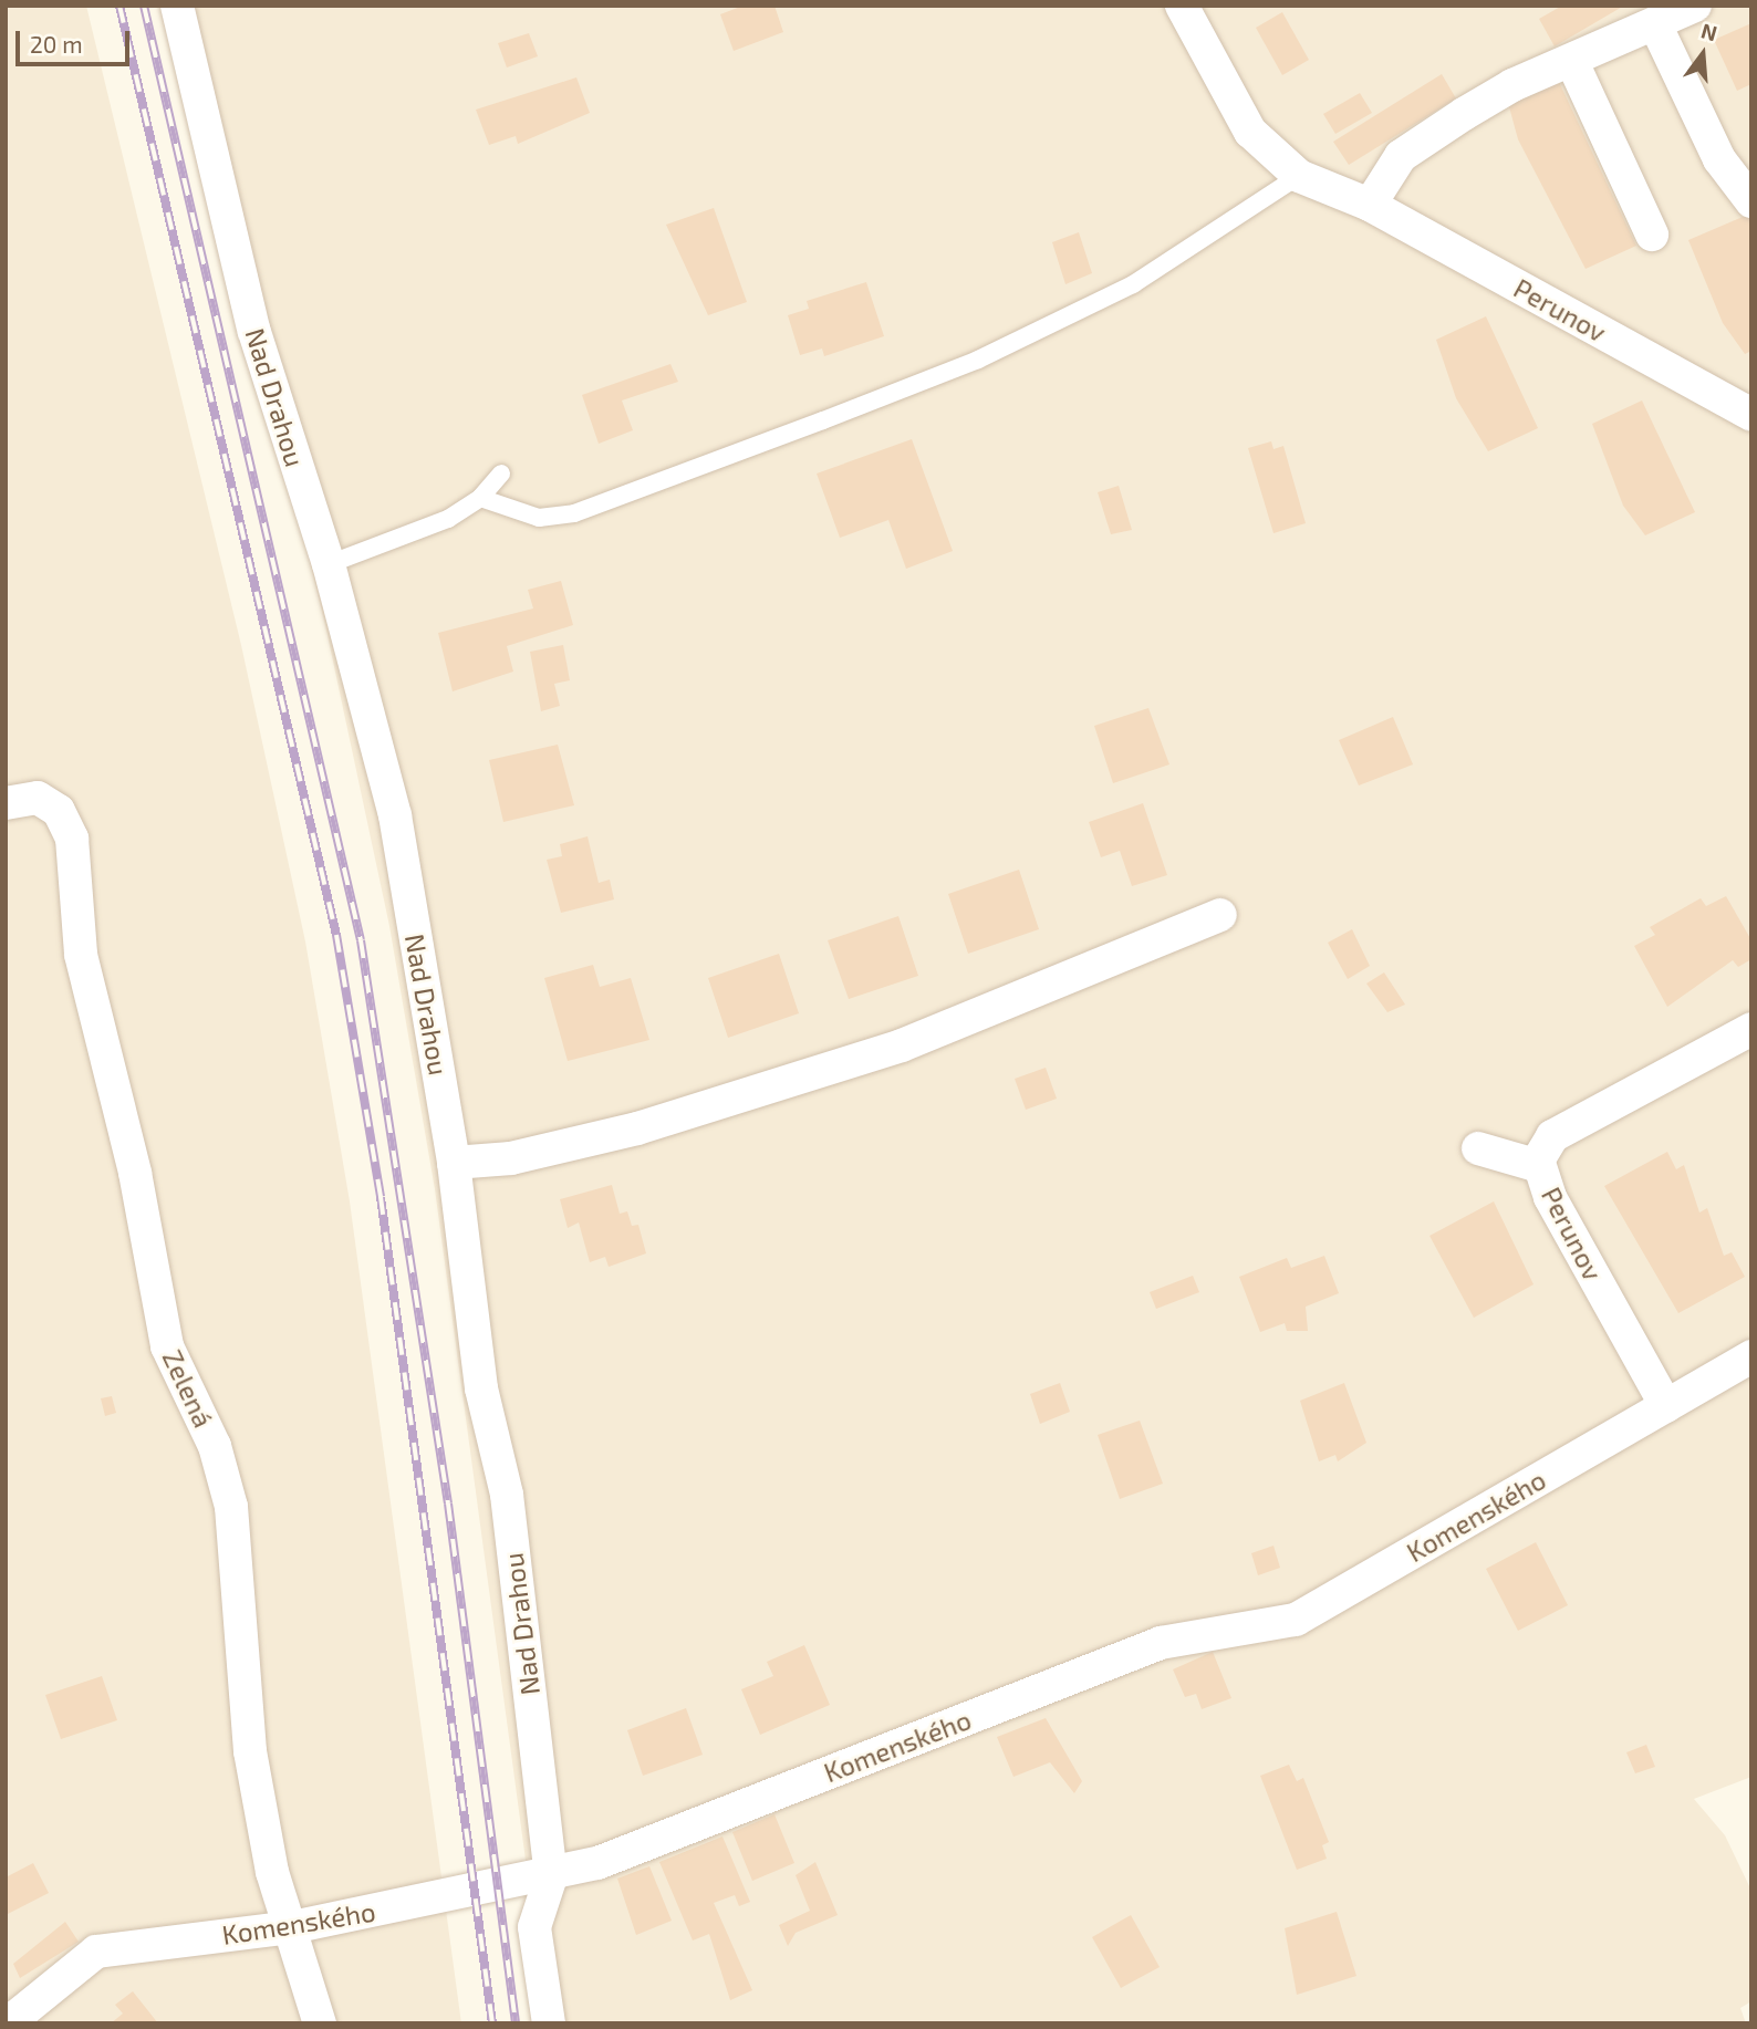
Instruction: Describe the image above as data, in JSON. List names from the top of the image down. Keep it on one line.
{"streets":{"street":["Perunov","Nad Drahou","Zelená","Komenského"]},"crossings":[["Perunov","Komenského"],["Nad Drahou","Komenského"],["Zelená","Komenského"]],"scale_bar":"20 m","north":"top"}
